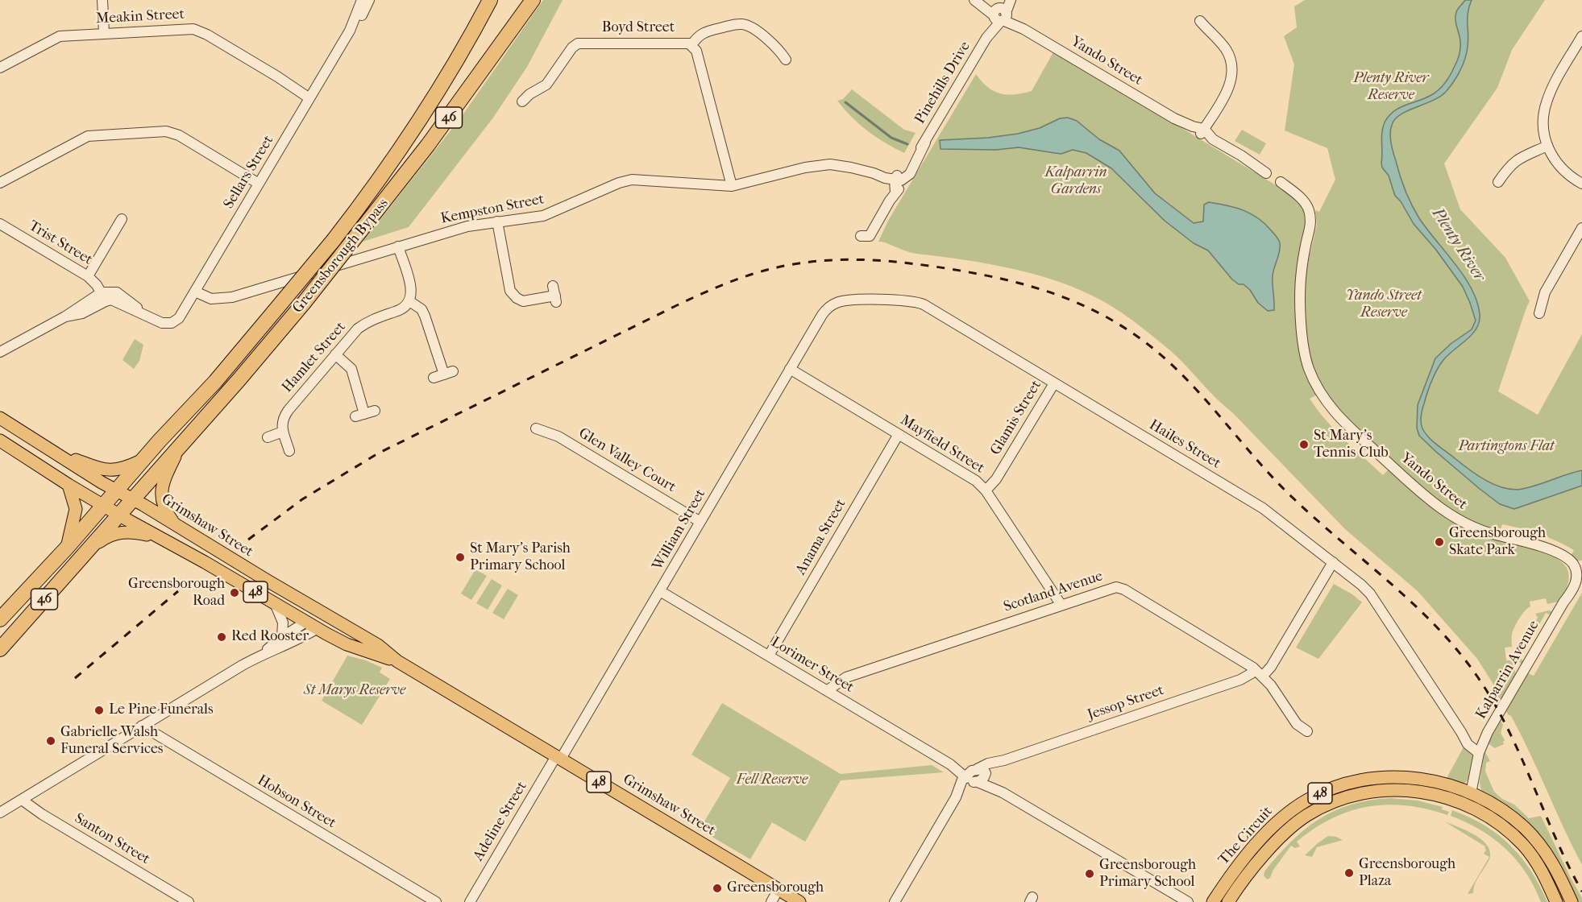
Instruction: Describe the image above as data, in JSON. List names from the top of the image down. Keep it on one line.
{"streets":{"highway":["46","Greensborough Bypass"],"main road":["Grimshaw Street","48","The Circuit"],"street":["Meakin Street","Boyd Street","Yando Street","Pinehills Drive","Sellars Street","Kempston Street","Trist Street","Hamlet Street","Glamis Street","Mayfield Street","Hailes Street","Glen Valley Court","William Street","Anama Street","Scotland Avenue","Lorimer Street","Kalparrin Avenue","Jessop Street","Hobson Street","Adeline Street","Santon Street"]},"crossings":[["Meakin Street","Sellars Street"],["Boyd Street","Kempston Street"],["Yando Street","Pinehills Drive"],["Yando Street","Kalparrin Avenue"],["Pinehills Drive","Kempston Street"],["46","Greensborough Bypass"],["46","Grimshaw Street"],["Sellars Street","Kempston Street"],["Sellars Street","Trist Street"],["Greensborough Bypass","Grimshaw Street"],["Glamis Street","Mayfield Street"],["Glamis Street","Hailes Street"],["Mayfield Street","William Street"],["Mayfield Street","Anama Street"],["Mayfield Street","Scotland Avenue"],["Hailes Street","William Street"],["Hailes Street","Kalparrin Avenue"],["Hailes Street","Jessop Street"],["Glen Valley Court","William Street"],["Grimshaw Street","William Street"],["Grimshaw Street","Adeline Street"],["William Street","Lorimer Street"],["William Street","Adeline Street"],["Anama Street","Lorimer Street"],["Scotland Avenue","Lorimer Street"],["Scotland Avenue","Jessop Street"],["Lorimer Street","Jessop Street"]],"water":["Plenty River"],"parks":["Plenty River Reserve","Kalparrin Gardens","Yando Street Reserve","Partingtons Flat","St Marys Reserve","Fell Reserve"],"places":["St Mary's Tennis Club","Greensborough Skate Park","St Mary's Parish Primary School","Greensborough Road","Red Rooster","Le Pine Funerals","Gabrielle Walsh Funeral Services","Greensborough Plaza","Greensborough Primary School","Greensborough"]}
